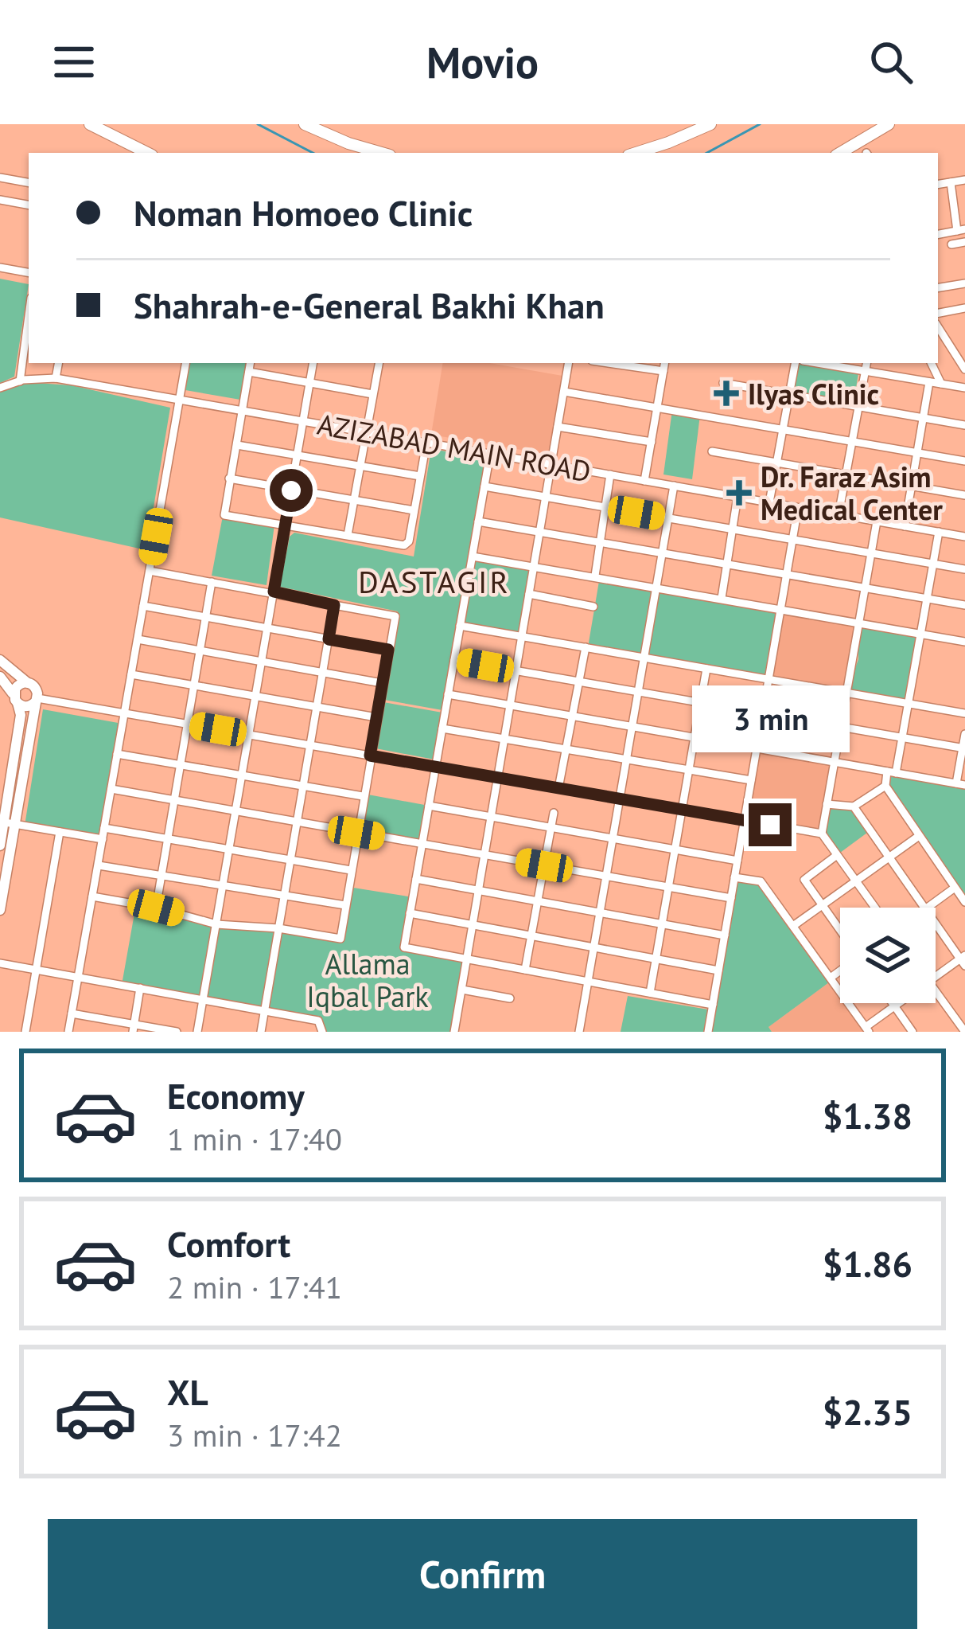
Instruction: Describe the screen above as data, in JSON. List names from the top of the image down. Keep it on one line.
{"streets":{"street":["AZIZABAD MAIN ROAD"]},"districts":["DASTAGIR"],"parks":["Allama Iqbal Park"],"places":{"health":["Ilyas Clinic","Dr. Faraz Asim Medical Center"]},"page":{"header":"Movio","banner":["Noman Homoeo Clinic","Shahrah-e-General Bakhi Khan"],"bubble":"3 min","list":[{"name":"Economy","note":"1 min · 17:40","value":"$1.38"},{"name":"Comfort","note":"2 min · 17:41","value":"$1.86"},{"name":"XL","note":"3 min · 17:42","value":"$2.35"}],"buttons":"Confirm"}}
